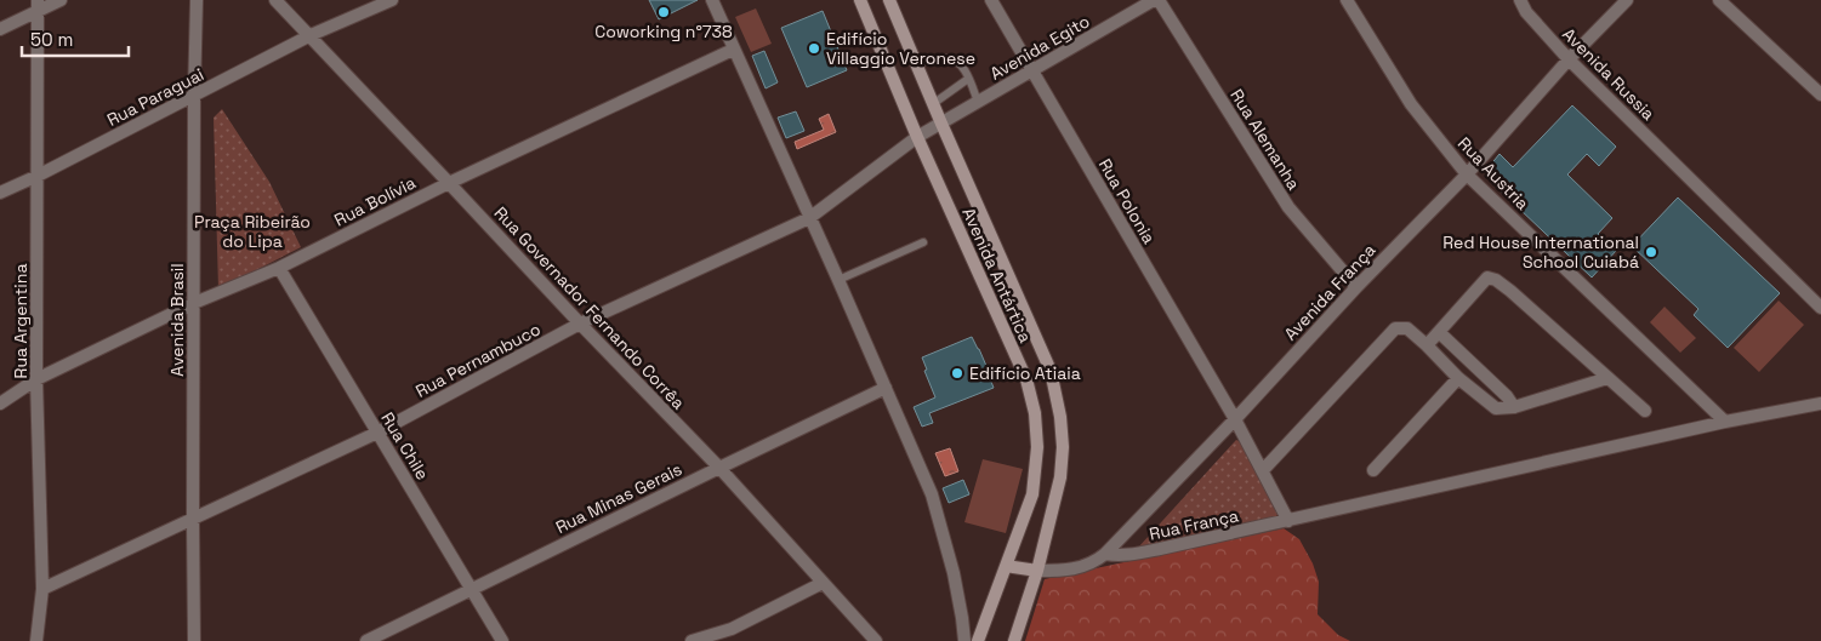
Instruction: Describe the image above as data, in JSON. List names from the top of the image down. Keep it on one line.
{"streets":{"main road":["Avenida Antártica"],"street":["Avenida Egito","Avenida Russia","Rua Paraguai","Rua Alemanha","Rua Austria","Rua Bolívia","Rua Polonia","Avenida França","Rua Governador Fernando Corrêa","Avenida Brasil","Rua Argentina","Rua Pernambuco","Rua Chile","Rua Minas Gerais","Rua França"]},"crossings":[["Avenida Egito","Rua Polonia"],["Avenida Egito","Avenida Antártica"],["Avenida Egito","Rua Pernambuco"],["Avenida Russia","Avenida França"],["Rua Paraguai","Rua Governador Fernando Corrêa"],["Rua Paraguai","Avenida Brasil"],["Rua Paraguai","Rua Argentina"],["Rua Alemanha","Avenida França"],["Rua Austria","Avenida França"],["Rua Austria","Rua França"],["Rua Bolívia","Rua Governador Fernando Corrêa"],["Rua Bolívia","Avenida Brasil"],["Rua Bolívia","Rua Argentina"],["Rua Bolívia","Rua Chile"],["Rua Polonia","Avenida França"],["Avenida Antártica","Avenida França"],["Avenida Antártica","Rua Pernambuco"],["Avenida França","Rua França"],["Rua Governador Fernando Corrêa","Rua Pernambuco"],["Rua Governador Fernando Corrêa","Rua Minas Gerais"],["Avenida Brasil","Rua Pernambuco"],["Rua Argentina","Rua Pernambuco"],["Rua Pernambuco","Rua Chile"],["Rua Chile","Rua Minas Gerais"]],"parks":["Praça Ribeirão do Lipa"],"places":["Coworking n°738","Edifício Villaggio Veronese","Red House International School Cuiabá","Edifício Atiaia"],"scale_bar":"50 m"}
